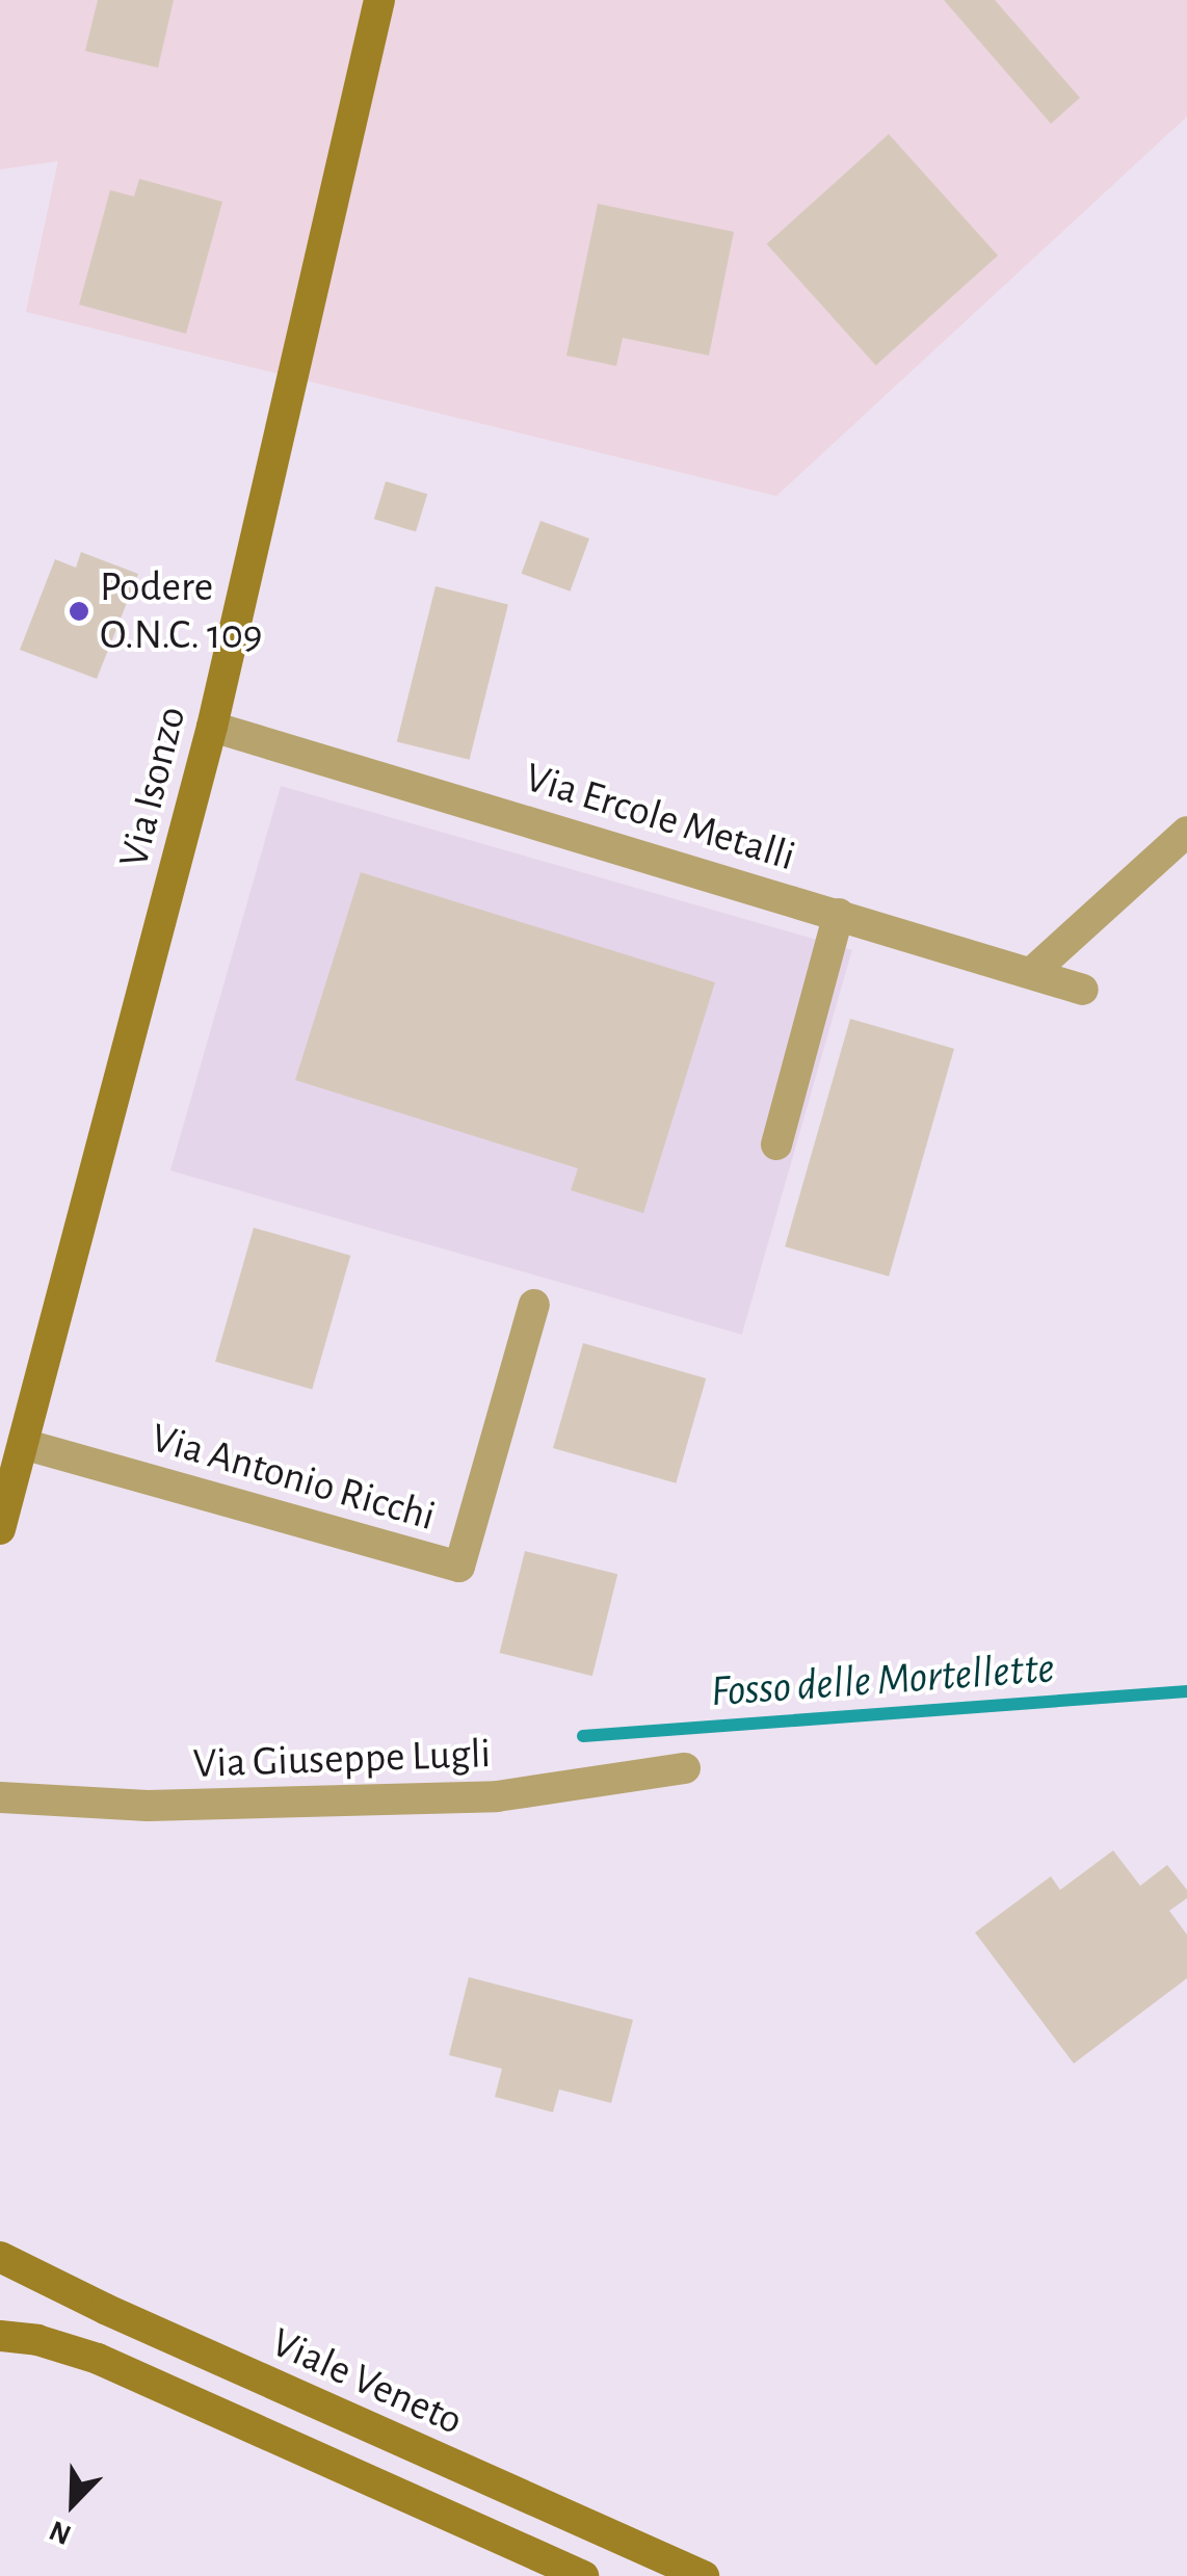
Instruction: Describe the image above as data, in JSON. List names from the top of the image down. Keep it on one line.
{"streets":{"main road":["Via Isonzo","Viale Veneto"],"street":["Via Ercole Metalli","Via Antonio Ricchi","Via Giuseppe Lugli"]},"crossings":[["Via Isonzo","Via Ercole Metalli"],["Via Isonzo","Via Antonio Ricchi"]],"water":["Fosso delle Mortellette"],"places":["Podere O.N.C. 109"],"north":"bottom left"}
